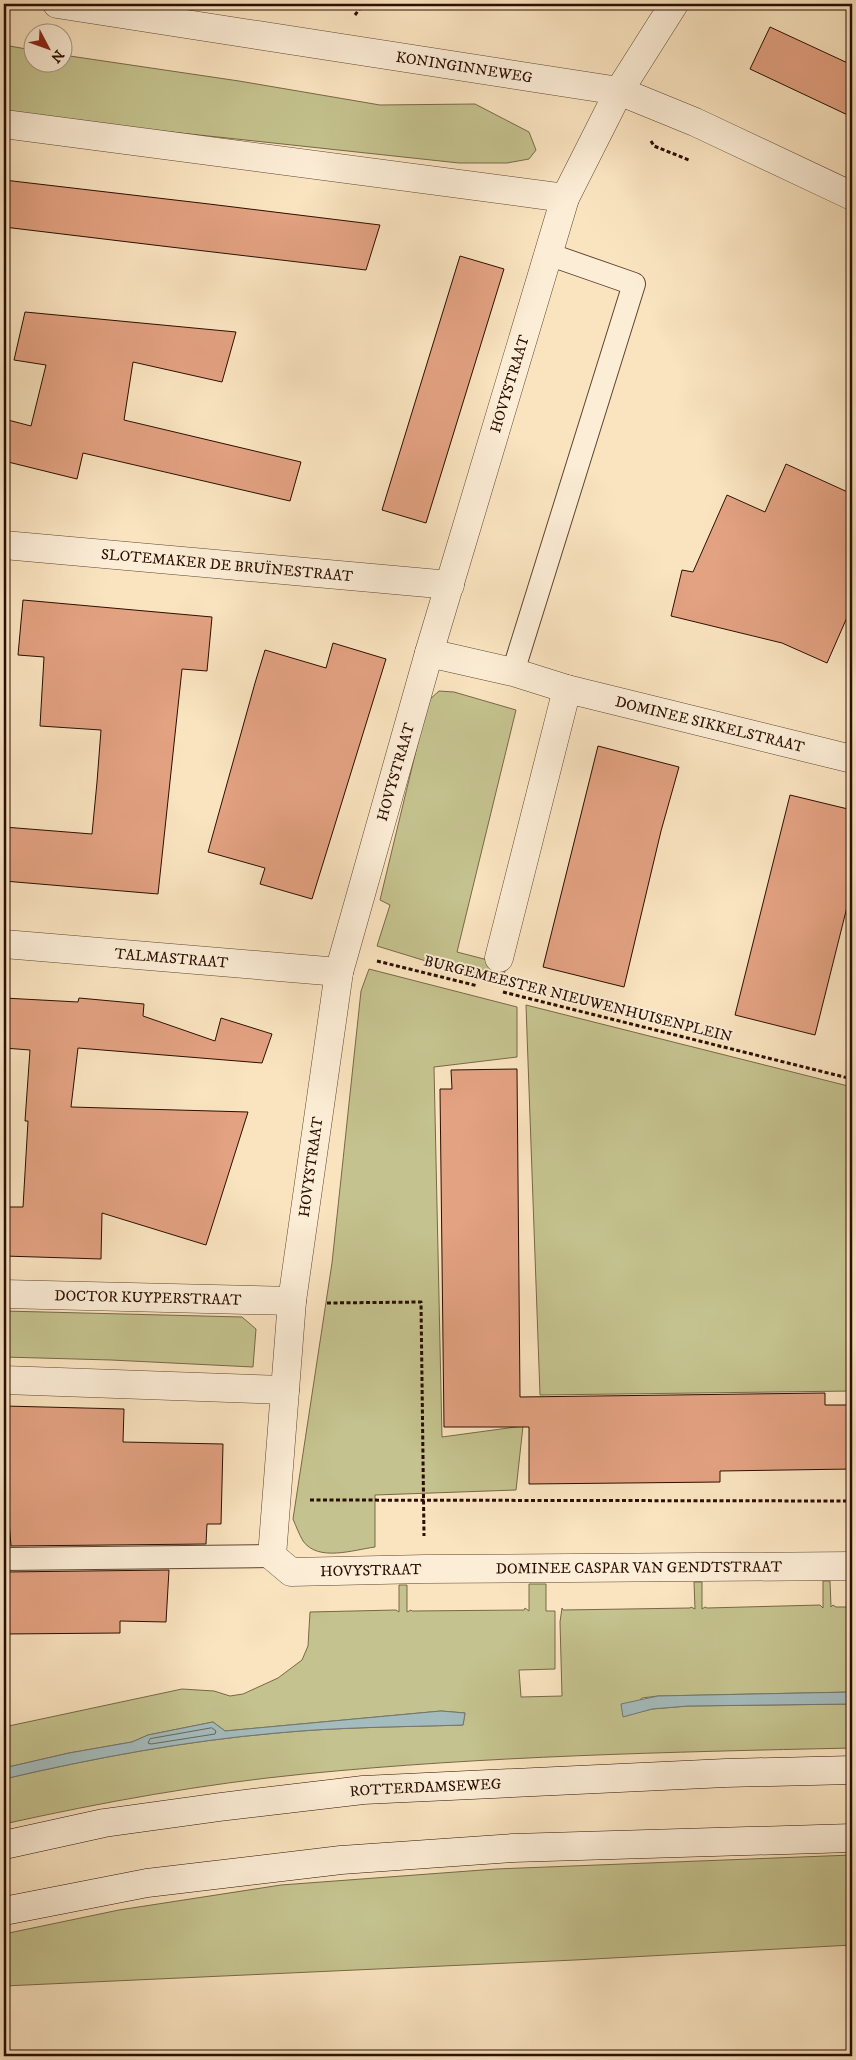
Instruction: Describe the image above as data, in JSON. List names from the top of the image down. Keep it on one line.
{"streets":{"street":["KONINGINNEWEG","HOVYSTRAAT","SLOTEMAKER DE BRUÏNESTRAAT","DOMINEE SIKKELSTRAAT","TALMASTRAAT","DOCTOR KUYPERSTRAAT","DOMINEE CASPAR VAN GENDTSTRAAT","ROTTERDAMSEWEG"],"path":["BURGEMEESTER NIEUWENHUISENPLEIN"]},"crossings":[["KONINGINNEWEG","HOVYSTRAAT"],["HOVYSTRAAT","SLOTEMAKER DE BRUÏNESTRAAT"],["HOVYSTRAAT","DOMINEE SIKKELSTRAAT"],["HOVYSTRAAT","TALMASTRAAT"],["HOVYSTRAAT","DOCTOR KUYPERSTRAAT"],["HOVYSTRAAT","DOMINEE CASPAR VAN GENDTSTRAAT"]],"north":"bottom right"}
